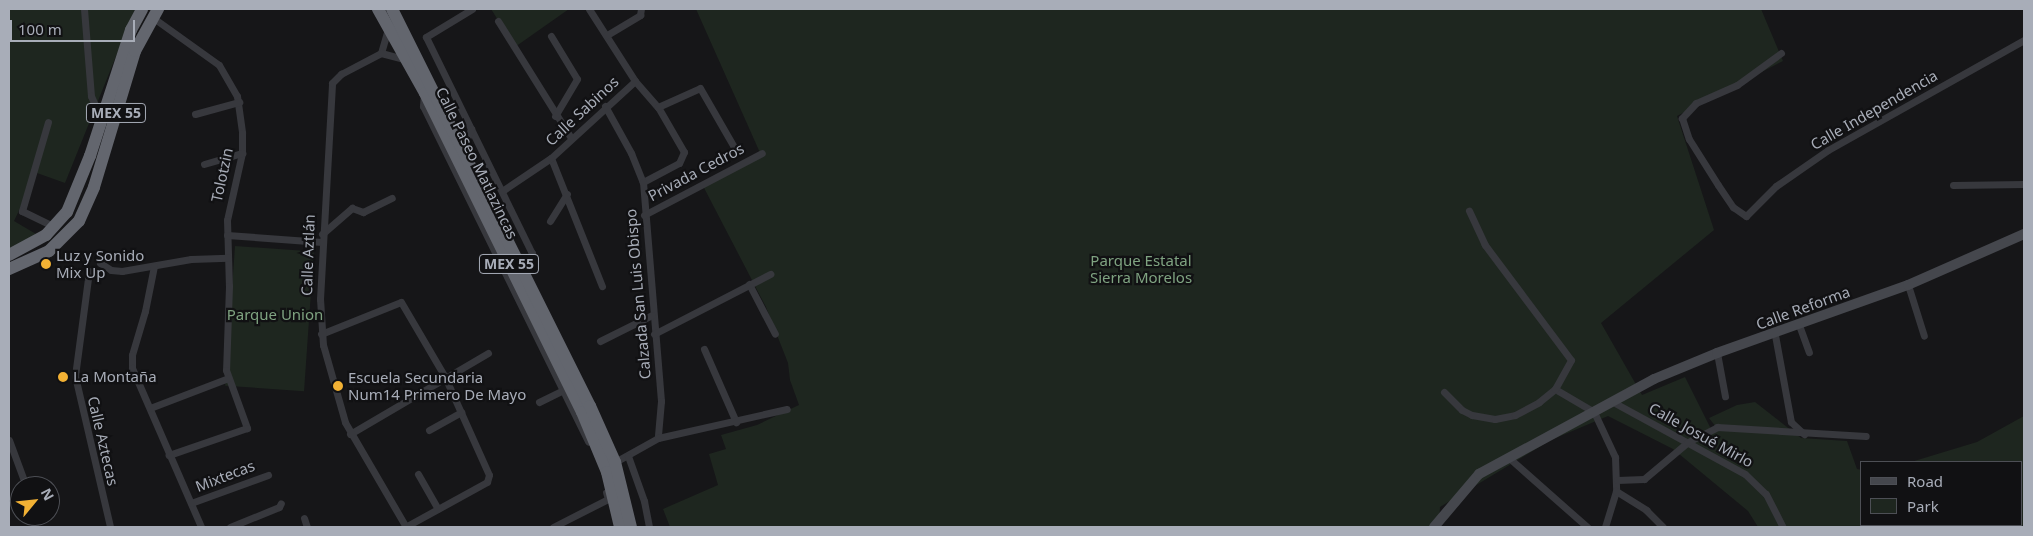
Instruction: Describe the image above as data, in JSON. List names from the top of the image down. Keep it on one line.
{"streets":{"highway":["MEX 55","Calle Paseo Matlazincas"],"street":["Calle Independencia","Calle Sabinos","Privada Cedros","Tolotzin","Calle Aztlán","Calzada San Luis Obispo","Calle Reforma","Calle Josué Mirlo","Calle Aztecas","Mixtecas"]},"crossings":[["Calle Sabinos","Calzada San Luis Obispo"],["MEX 55","Tolotzin"],["Privada Cedros","Calzada San Luis Obispo"],["Calle Reforma","Calle Josué Mirlo"]],"parks":["Parque Estatal Sierra Morelos","Parque Union"],"places":["Luz y Sonido Mix Up","La Montaña","Escuela Secundaria Num14 Primero De Mayo"],"legend":["Road","Park"],"scale_bar":"100 m","north":"top right"}
